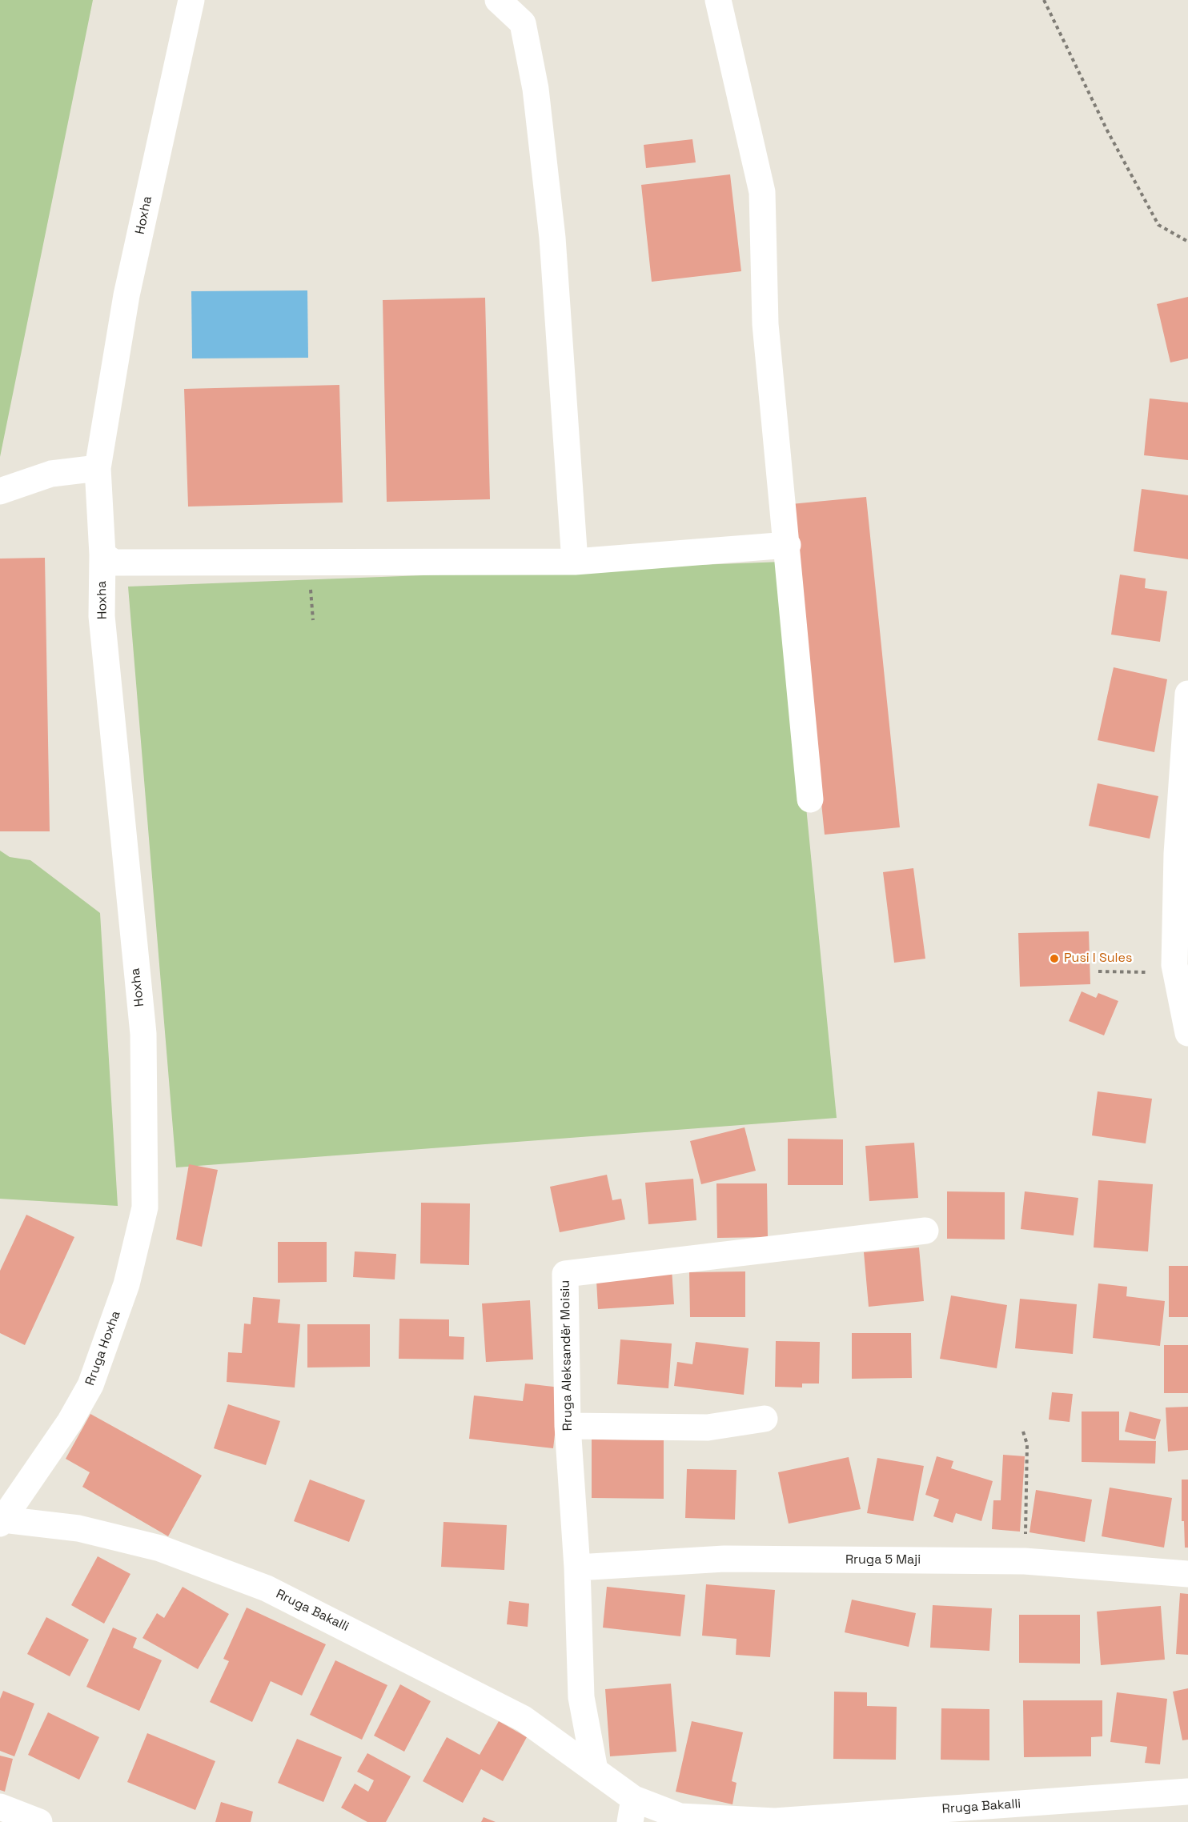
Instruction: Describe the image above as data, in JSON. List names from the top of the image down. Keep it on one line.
{"streets":{"street":["Hoxha","Rruga Hoxha","Rruga Aleksandër Moisiu","Rruga 5 Maji","Rruga Bakalli"]},"crossings":[["Hoxha","Rruga Hoxha"],["Rruga Hoxha","Rruga Bakalli"],["Rruga Aleksandër Moisiu","Rruga 5 Maji"],["Rruga Aleksandër Moisiu","Rruga Bakalli"]],"places":["Pusi I Sules"]}
